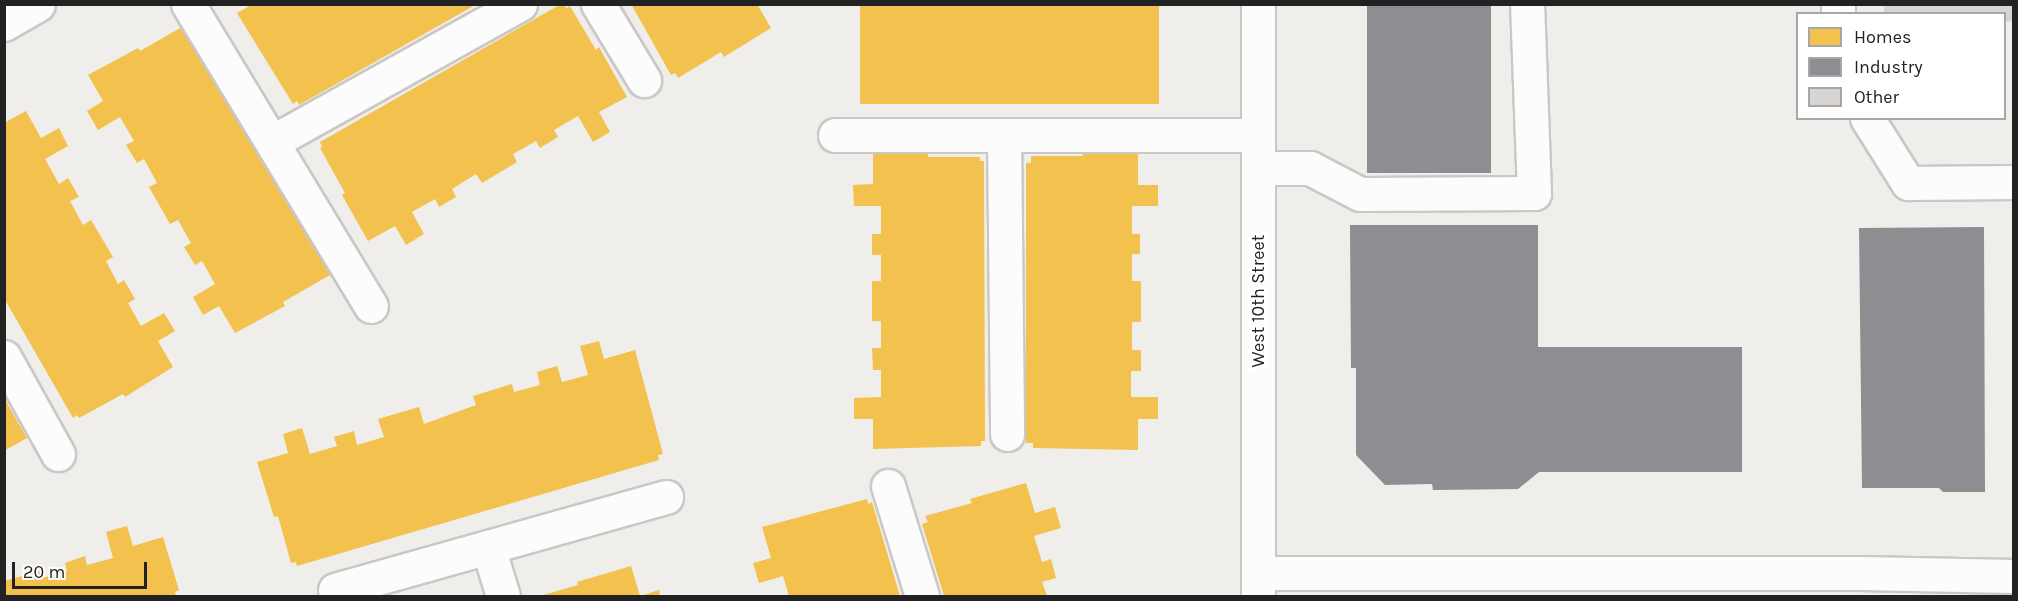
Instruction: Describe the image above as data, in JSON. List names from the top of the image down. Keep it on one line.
{"streets":{"street":["West 10th Street"]},"legend":["Homes","Industry","Other"],"scale_bar":"20 m"}
